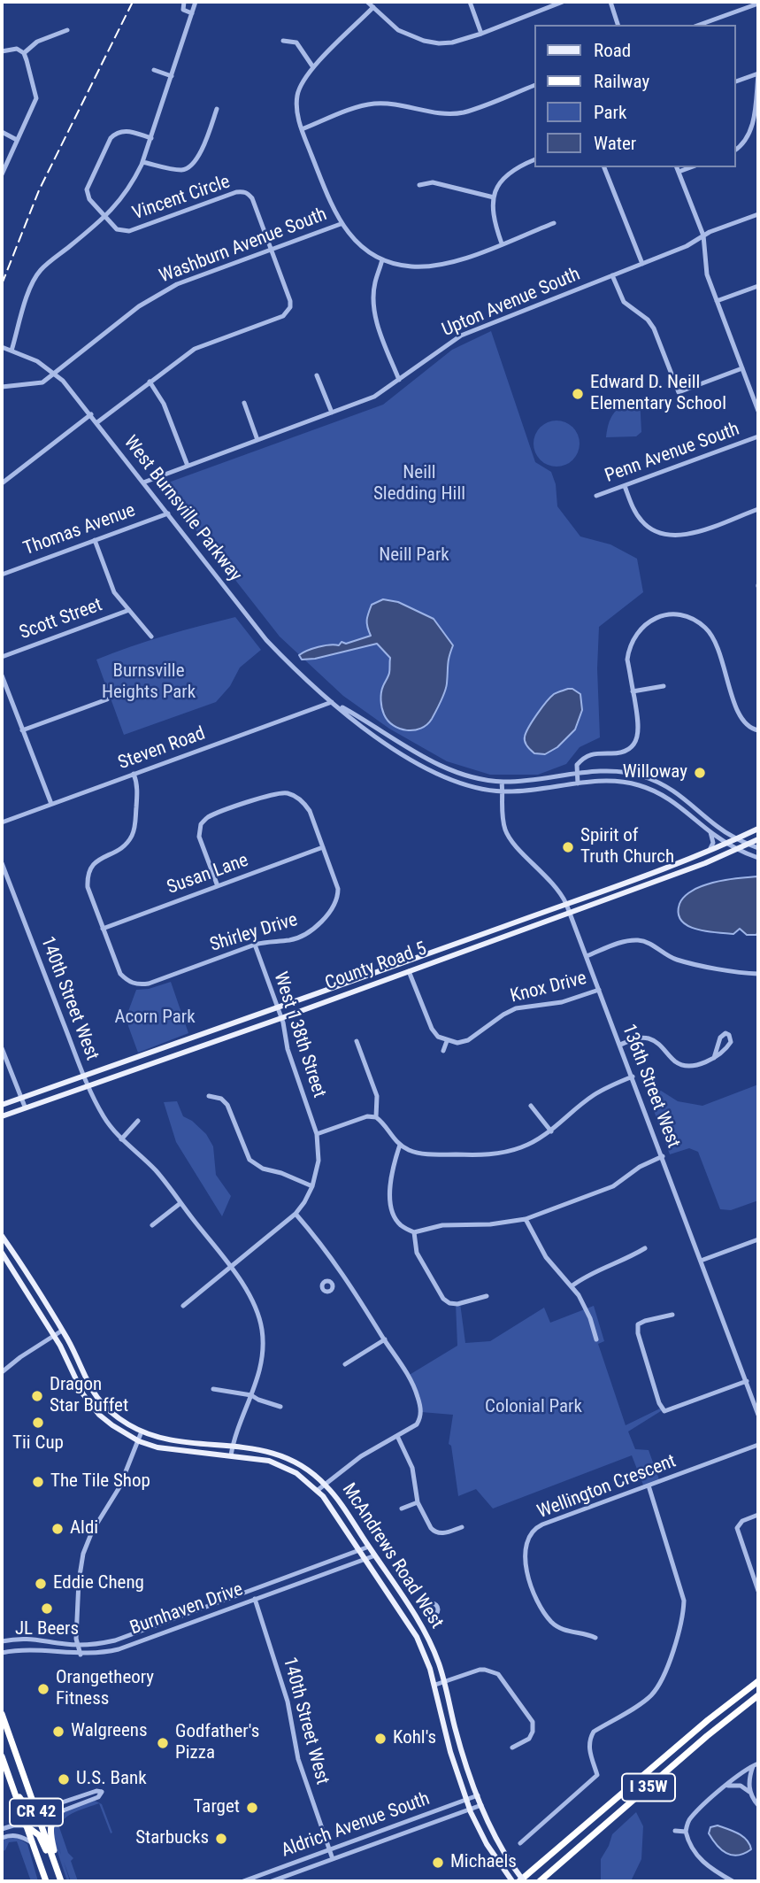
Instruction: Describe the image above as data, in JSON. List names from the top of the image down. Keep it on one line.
{"streets":{"highway":["I 35W","CR 42"],"main road":["County Road 5","McAndrews Road West"],"street":["Vincent Circle","Washburn Avenue South","Upton Avenue South","Penn Avenue South","West Burnsville Parkway","Thomas Avenue","Scott Street","Steven Road","Susan Lane","Shirley Drive","Knox Drive","140th Street West","West 138th Street","136th Street West","Wellington Crescent","Burnhaven Drive","Aldrich Avenue South"]},"crossings":[["Vincent Circle","Washburn Avenue South"],["Washburn Avenue South","West Burnsville Parkway"],["Upton Avenue South","West Burnsville Parkway"],["West Burnsville Parkway","Thomas Avenue"],["West Burnsville Parkway","Steven Road"],["West Burnsville Parkway","County Road 5"],["West Burnsville Parkway","136th Street West"],["Steven Road","Shirley Drive"],["Susan Lane","Shirley Drive"],["Shirley Drive","West 138th Street"],["County Road 5","140th Street West"],["County Road 5","West 138th Street"],["County Road 5","136th Street West"],["Knox Drive","136th Street West"],["140th Street West","McAndrews Road West"],["140th Street West","Burnhaven Drive"],["140th Street West","Aldrich Avenue South"],["McAndrews Road West","Burnhaven Drive"],["McAndrews Road West","Aldrich Avenue South"]],"parks":["Neill Sledding Hill","Neill Park","Burnsville Heights Park","Acorn Park","Colonial Park"],"places":["Edward D. Neill Elementary School","Willoway","Spirit of Truth Church","Dragon Star Buffet","Tii Cup","The Tile Shop","Aldi","Eddie Cheng","JL Beers","Orangetheory Fitness","Walgreens","Kohl's","Godfather's Pizza","U.S. Bank","Target","Starbucks","Michaels"],"legend":["Road","Railway","Park","Water"]}
